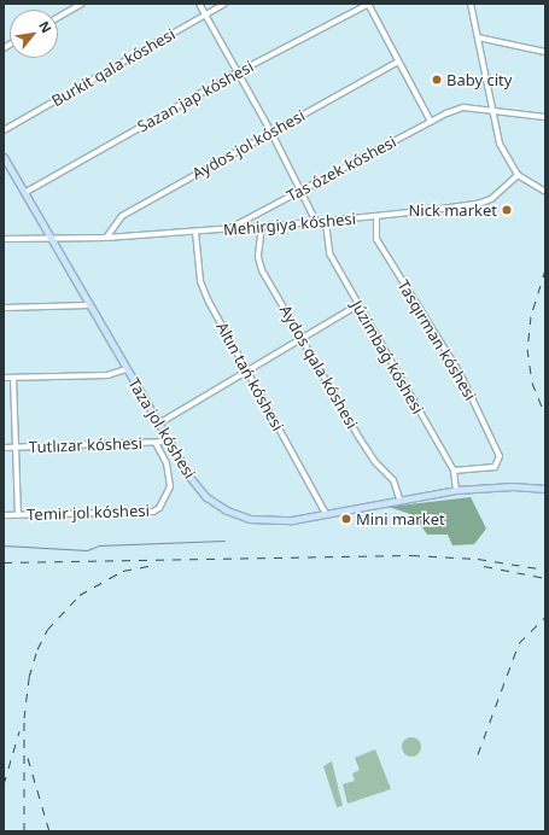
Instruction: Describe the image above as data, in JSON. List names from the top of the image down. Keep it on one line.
{"streets":{"main road":["Taza jol kóshesi"],"street":["Burkit qala kóshesi","Sazan jap kóshesi","Aydos jol kóshesi","Tas ózek kóshesi","Mehirgiya kóshesi","Tasqırman kóshesi","Júzimbaǵ kóshesi","Aydos qala kóshesi","Altın tań kóshesi","Tutlızar kóshesi","Temir jol kóshesi"]},"crossings":[["Sazan jap kóshesi","Taza jol kóshesi"],["Aydos jol kóshesi","Mehirgiya kóshesi"],["Tas ózek kóshesi","Mehirgiya kóshesi"],["Mehirgiya kóshesi","Tasqırman kóshesi"],["Mehirgiya kóshesi","Júzimbaǵ kóshesi"],["Mehirgiya kóshesi","Aydos qala kóshesi"],["Mehirgiya kóshesi","Altın tań kóshesi"],["Mehirgiya kóshesi","Taza jol kóshesi"],["Tasqırman kóshesi","Júzimbaǵ kóshesi"],["Júzimbaǵ kóshesi","Taza jol kóshesi"],["Aydos qala kóshesi","Taza jol kóshesi"],["Altın tań kóshesi","Taza jol kóshesi"],["Taza jol kóshesi","Tutlızar kóshesi"],["Tutlızar kóshesi","Temir jol kóshesi"]],"places":["Baby city","Nick market","Mini market"],"north":"top right"}
